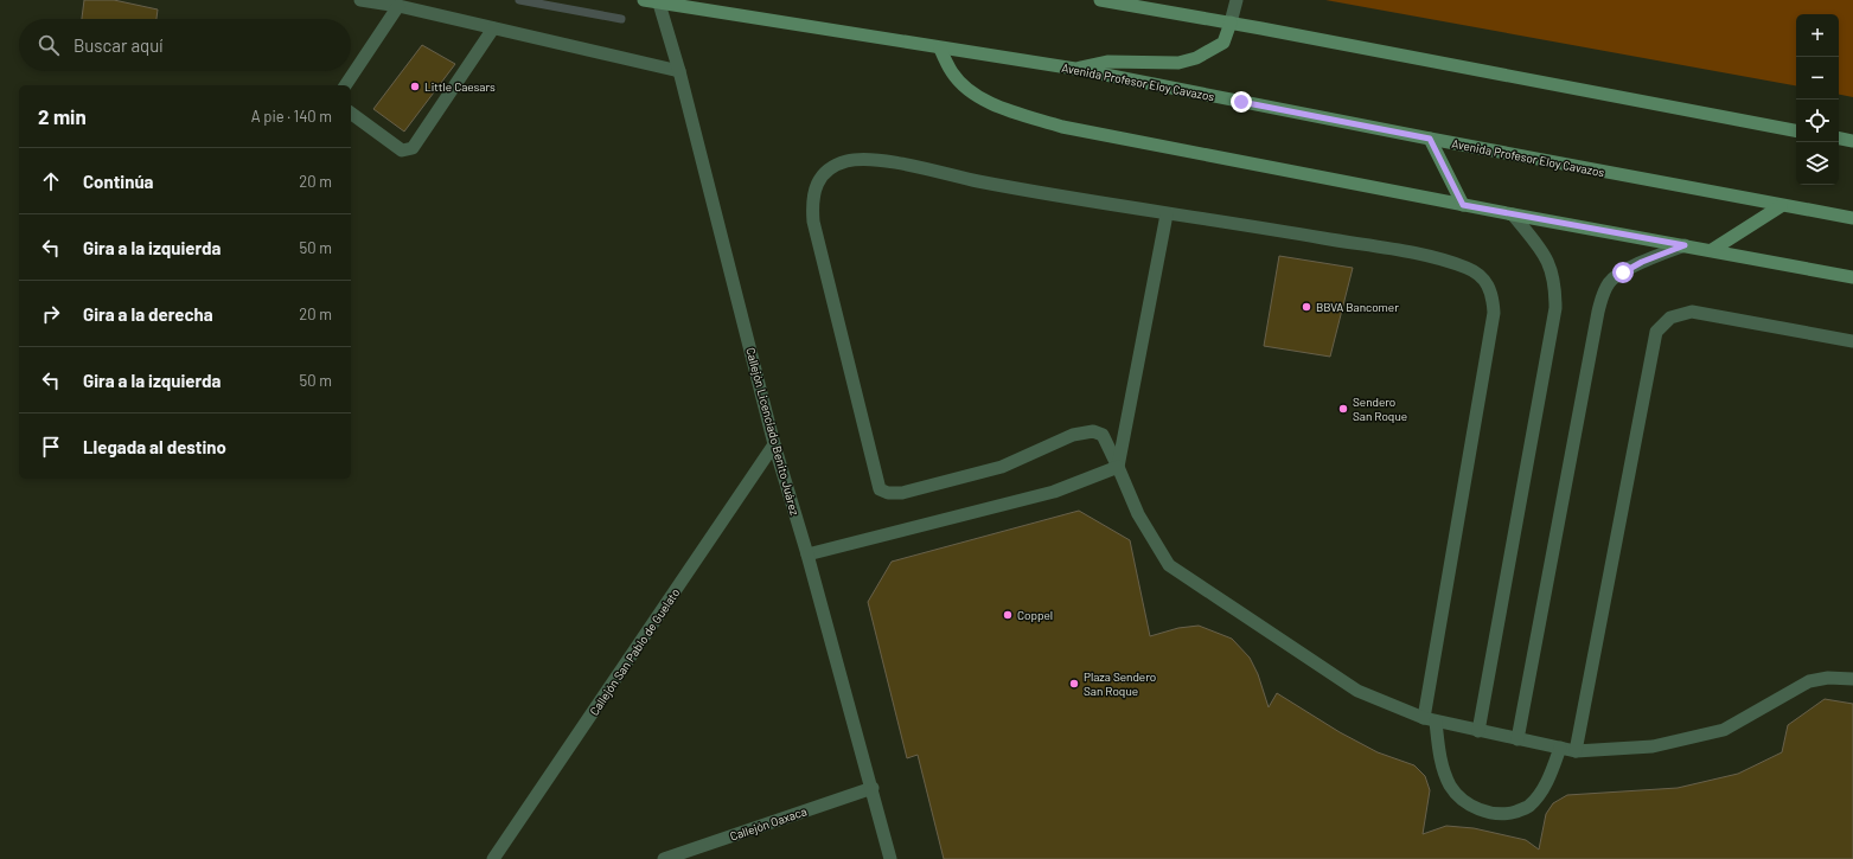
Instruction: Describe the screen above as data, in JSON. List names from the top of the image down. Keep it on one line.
{"streets":{"main road":["Avenida Profesor Eloy Cavazos"],"street":["Callejón Licenciado Benito Juárez","Callejón San Pablo de Guelato","Callejón Oaxaca"]},"crossings":[["Avenida Profesor Eloy Cavazos","Callejón Licenciado Benito Juárez"],["Callejón Licenciado Benito Juárez","Callejón San Pablo de Guelato"],["Callejón Licenciado Benito Juárez","Callejón Oaxaca"]],"places":["Little Caesars","BBVA Bancomer","Sendero San Roque","Coppel","Plaza Sendero San Roque"],"page":{"map_buttons":["+","−"],"search":"Buscar aquí","heading":["2 min","A pie · 140 m"],"list":[["Continúa","20 m"],["Gira a la izquierda","50 m"],["Gira a la derecha","20 m"],["Gira a la izquierda","50 m"],"Llegada al destino"]}}
